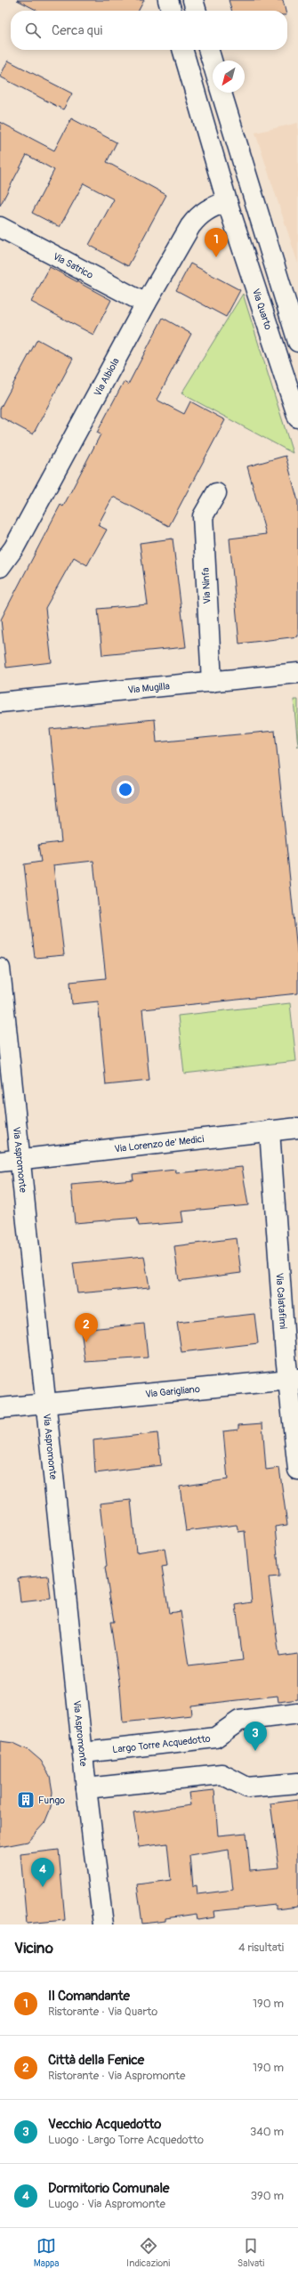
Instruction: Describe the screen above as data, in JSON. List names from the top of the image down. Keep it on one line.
{"streets":{"street":["Via Satrico","Via Quarto","Via Albiola","Via Ninfa","Via Mugilla","Via Lorenzo de' Medici","Via Aspromonte","Via Calatafimi","Via Garigliano","Largo Torre Acquedotto"]},"crossings":[["Via Satrico","Via Albiola"],["Via Quarto","Via Albiola"],["Via Ninfa","Via Mugilla"],["Via Lorenzo de' Medici","Via Aspromonte"],["Via Lorenzo de' Medici","Via Calatafimi"],["Via Aspromonte","Via Garigliano"],["Via Aspromonte","Largo Torre Acquedotto"],["Via Calatafimi","Via Garigliano"]],"places":{"building":["Fungo"]},"north":"bottom left","page":{"search":"Cerca qui","pins":["1","2","3","4"],"heading":["Vicino","4 risultati"],"list":[{"mark":"1","name":"Il Comandante","note":"Ristorante · Via Quarto","value":"190 m"},{"mark":"2","name":"Città della Fenice","note":"Ristorante · Via Aspromonte","value":"190 m"},{"mark":"3","name":"Vecchio Acquedotto","note":"Luogo · Largo Torre Acquedotto","value":"340 m"},{"mark":"4","name":"Dormitorio Comunale","note":"Luogo · Via Aspromonte","value":"390 m"}],"nav":["Mappa","Indicazioni","Salvati"]}}
